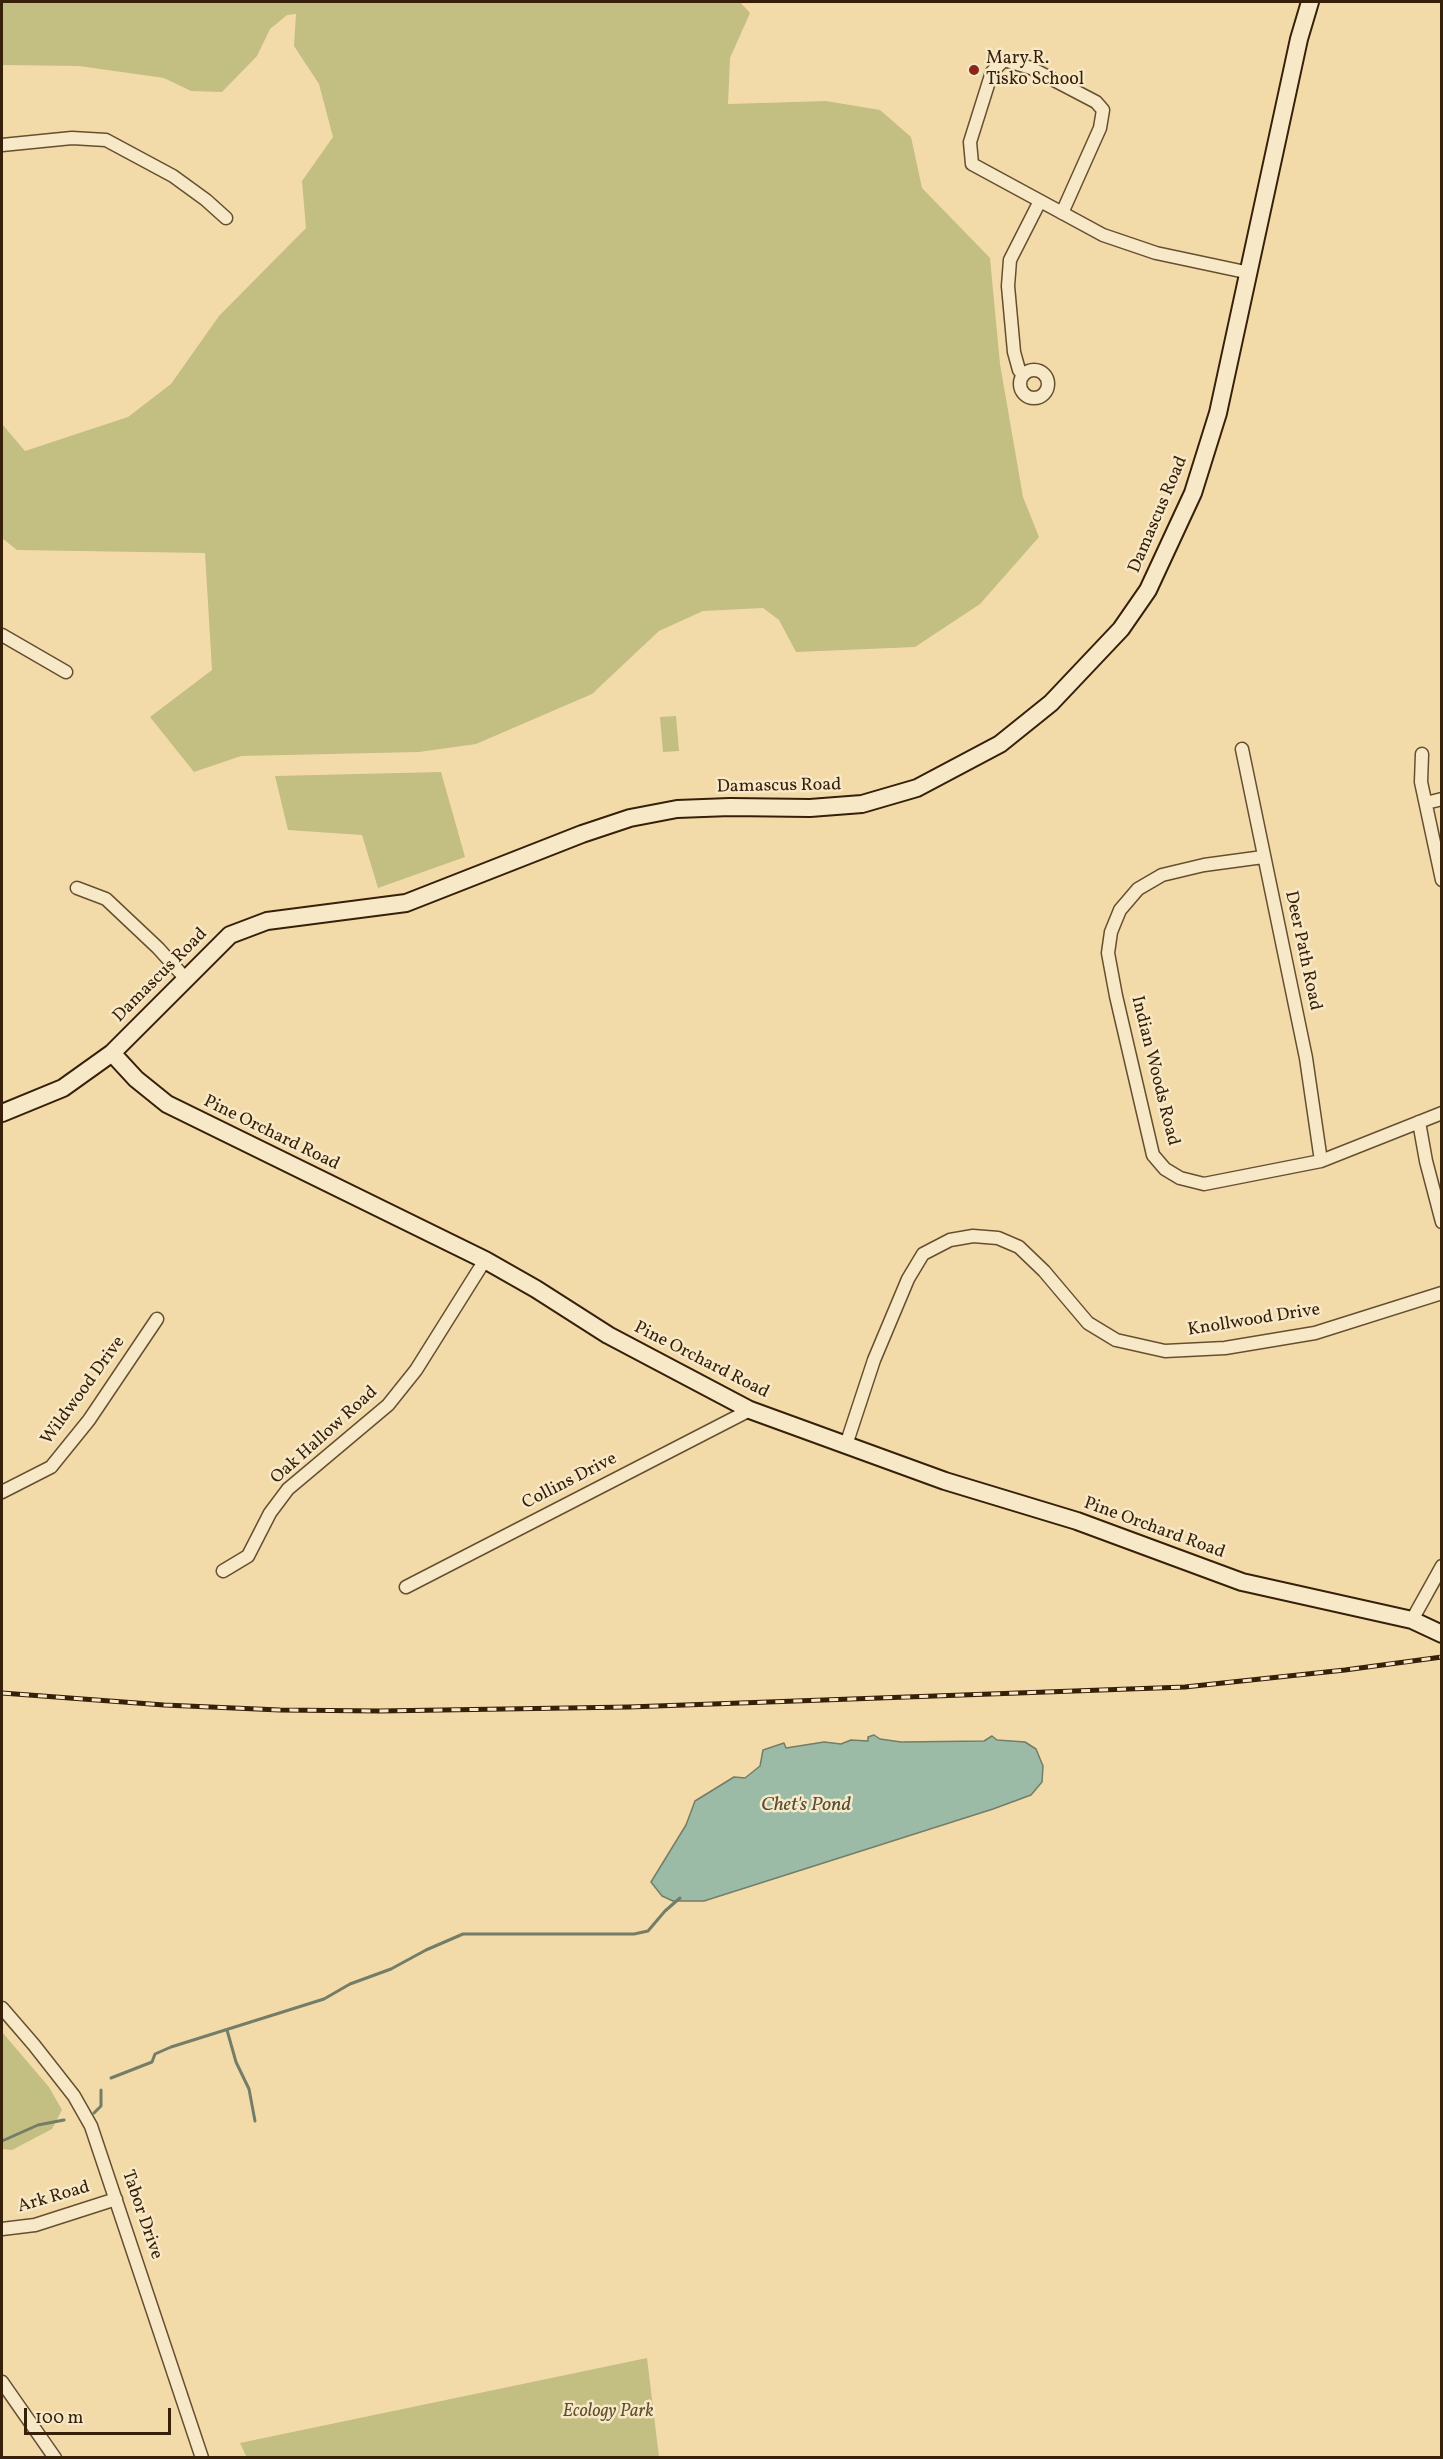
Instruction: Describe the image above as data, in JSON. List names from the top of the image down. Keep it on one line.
{"streets":{"street":["Damascus Road","Deer Path Road","Indian Woods Road","Pine Orchard Road","Knollwood Drive","Wildwood Drive","Oak Hallow Road","Collins Drive","Ark Road","Tabor Drive"]},"crossings":[["Damascus Road","Pine Orchard Road"],["Deer Path Road","Indian Woods Road"],["Pine Orchard Road","Knollwood Drive"],["Pine Orchard Road","Oak Hallow Road"],["Pine Orchard Road","Collins Drive"],["Ark Road","Tabor Drive"]],"water":["Chet's Pond"],"parks":["Ecology Park"],"places":["Mary R. Tisko School"],"scale_bar":"100 m"}
